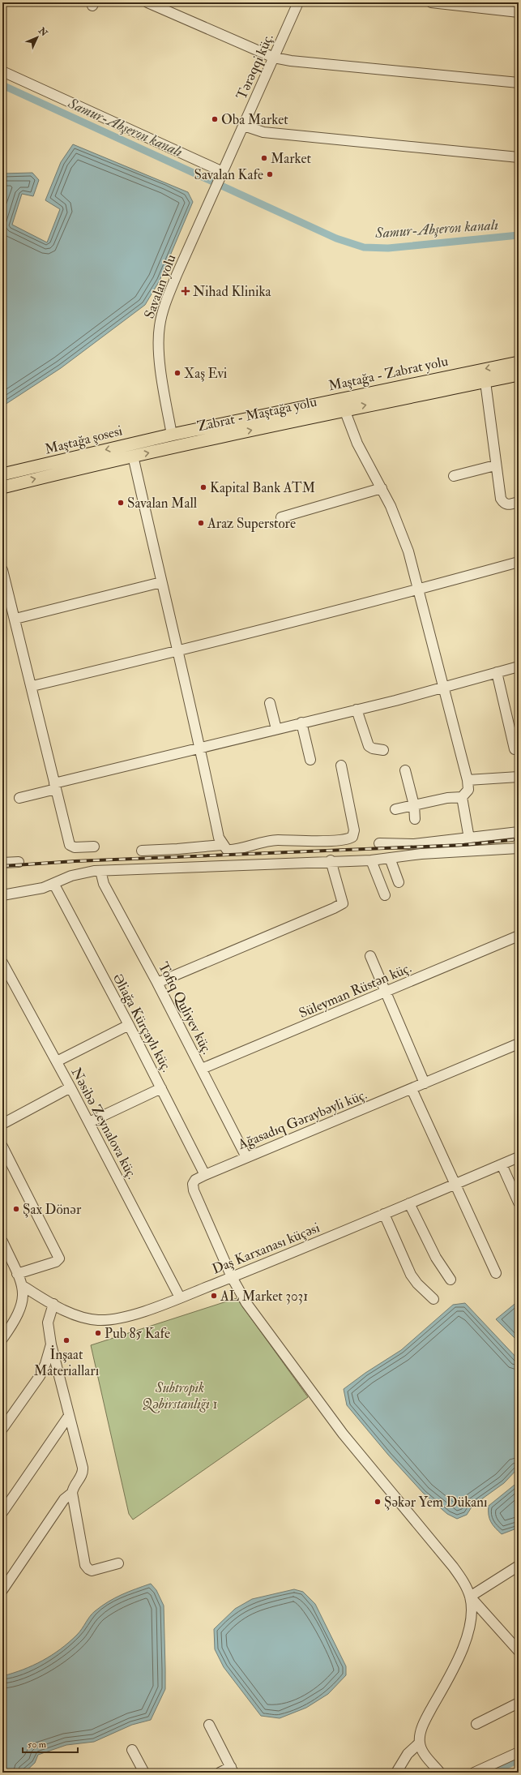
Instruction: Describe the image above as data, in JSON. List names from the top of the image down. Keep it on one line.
{"streets":{"main road":["Maştağa - Zabrat yolu","Zabrat - Maştağa yolu","Maştağa şosesi"],"street":["Tərəqqi küç.","Savalan yolu","Süleyman Rüstən küç.","Tofiq Quliyev küç.","Əliağa Kürçaylı küç.","Ağasadıq Gəraybəyli küç.","Nəsibə Zeynalova küç.","Daş Karxanası küçəsi"]},"crossings":[["Tərəqqi küç.","Savalan yolu"],["Savalan yolu","Maştağa - Zabrat yolu"],["Savalan yolu","Maştağa şosesi"],["Maştağa - Zabrat yolu","Maştağa şosesi"],["Süleyman Rüstən küç.","Tofiq Quliyev küç."],["Tofiq Quliyev küç.","Ağasadıq Gəraybəyli küç."],["Əliağa Kürçaylı küç.","Ağasadıq Gəraybəyli küç."],["Ağasadıq Gəraybəyli küç.","Daş Karxanası küçəsi"],["Nəsibə Zeynalova küç.","Daş Karxanası küçəsi"]],"one_way":["Maştağa - Zabrat yolu","Zabrat - Maştağa yolu","Maştağa şosesi"],"water":["Samur-Abşeron kanalı"],"parks":["Subtropik Qəbirstanlığı 1"],"places":{"other":["Oba Market","Market","Savalan Kafe","Xaş Evi","Kapital Bank ATM","Savalan Mall","Araz Superstore","Şax Dönər","AL Market 3031","Pub 85 Kafe","İnşaat Materialları","Şəkər Yem Dükanı"],"health":["Nihad Klinika"]},"scale_bar":"50 m","north":"top right"}
